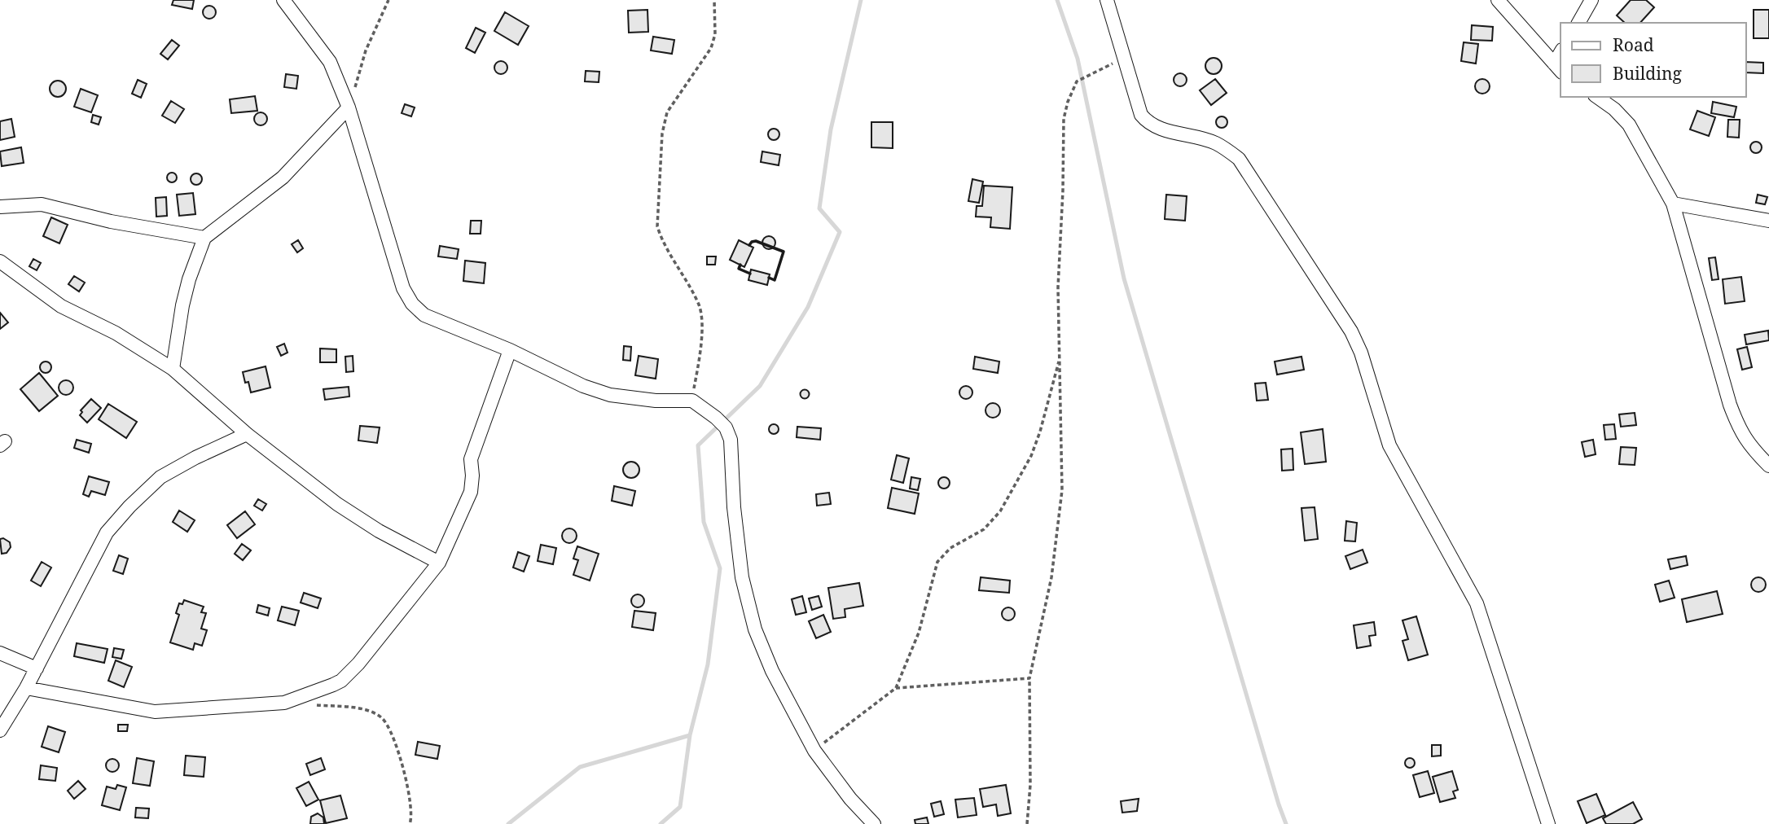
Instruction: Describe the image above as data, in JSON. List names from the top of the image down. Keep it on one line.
{"legend":["Road","Building"]}
